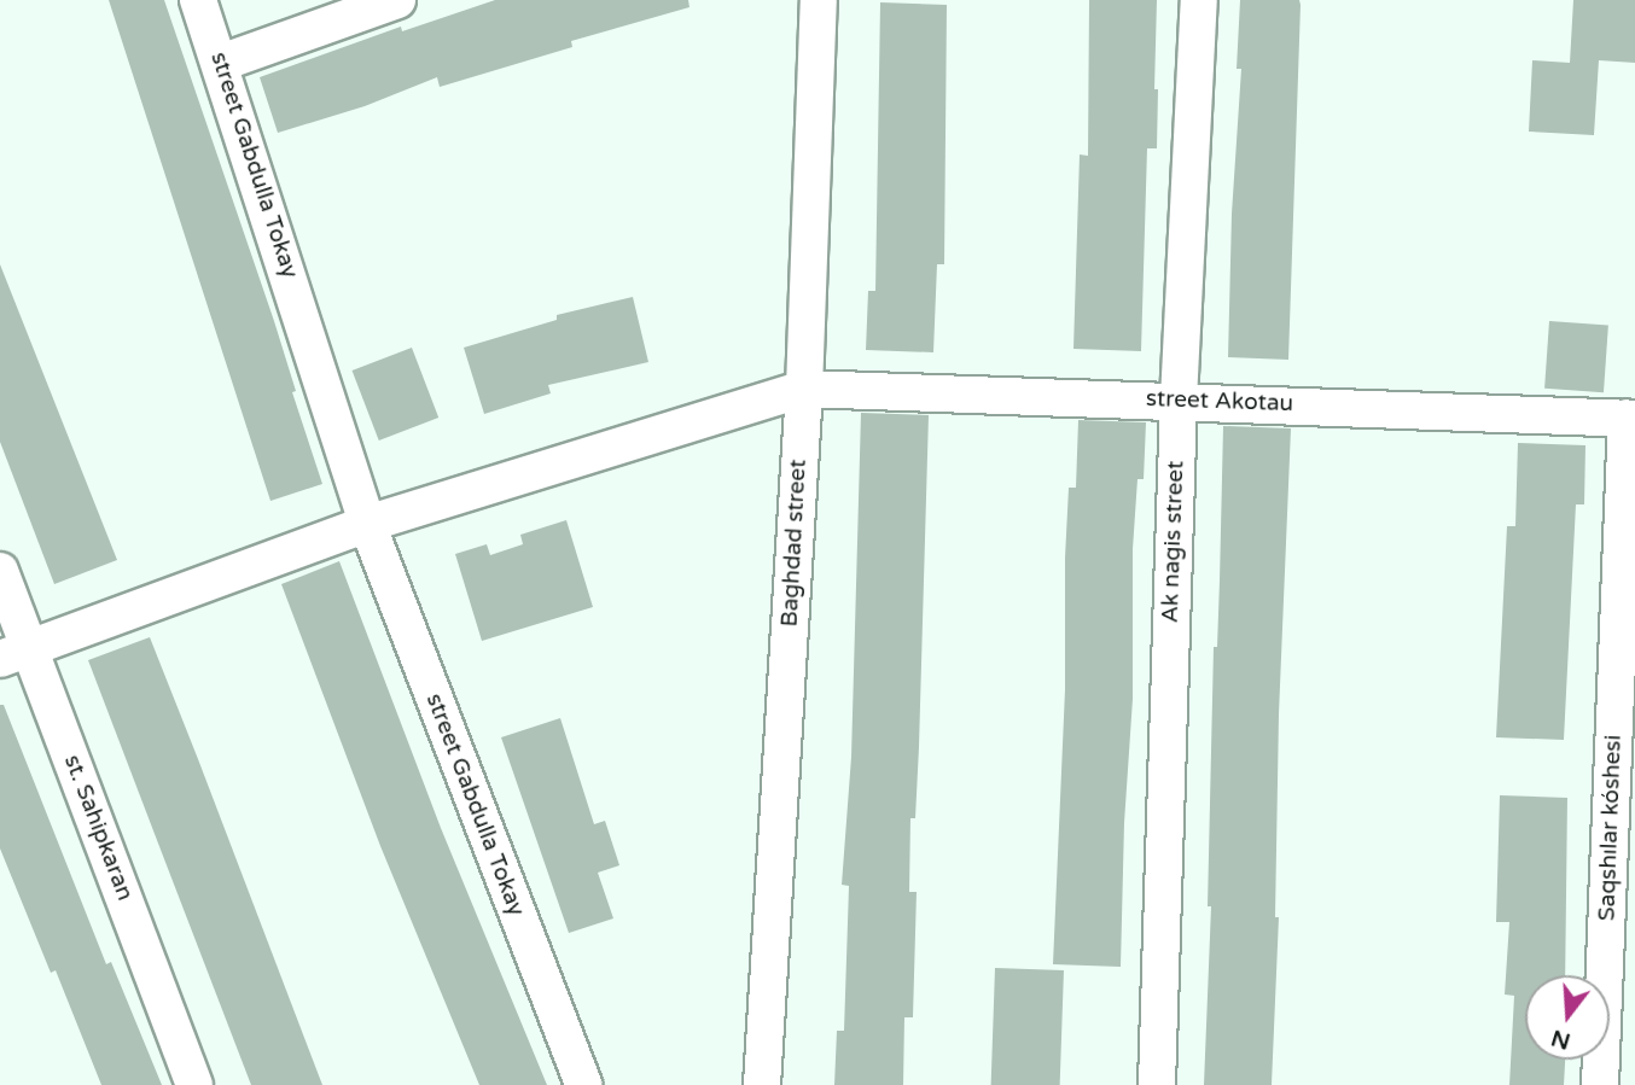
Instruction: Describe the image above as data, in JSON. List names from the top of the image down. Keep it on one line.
{"streets":{"street":["street Gabdulla Tokay","street Akotau","Ak nagis street","Baghdad street","st. Sahipkaran","Saqshılar kóshesi"]},"crossings":[["street Akotau","Ak nagis street"],["street Akotau","Baghdad street"],["street Akotau","Saqshılar kóshesi"]],"north":"bottom"}
